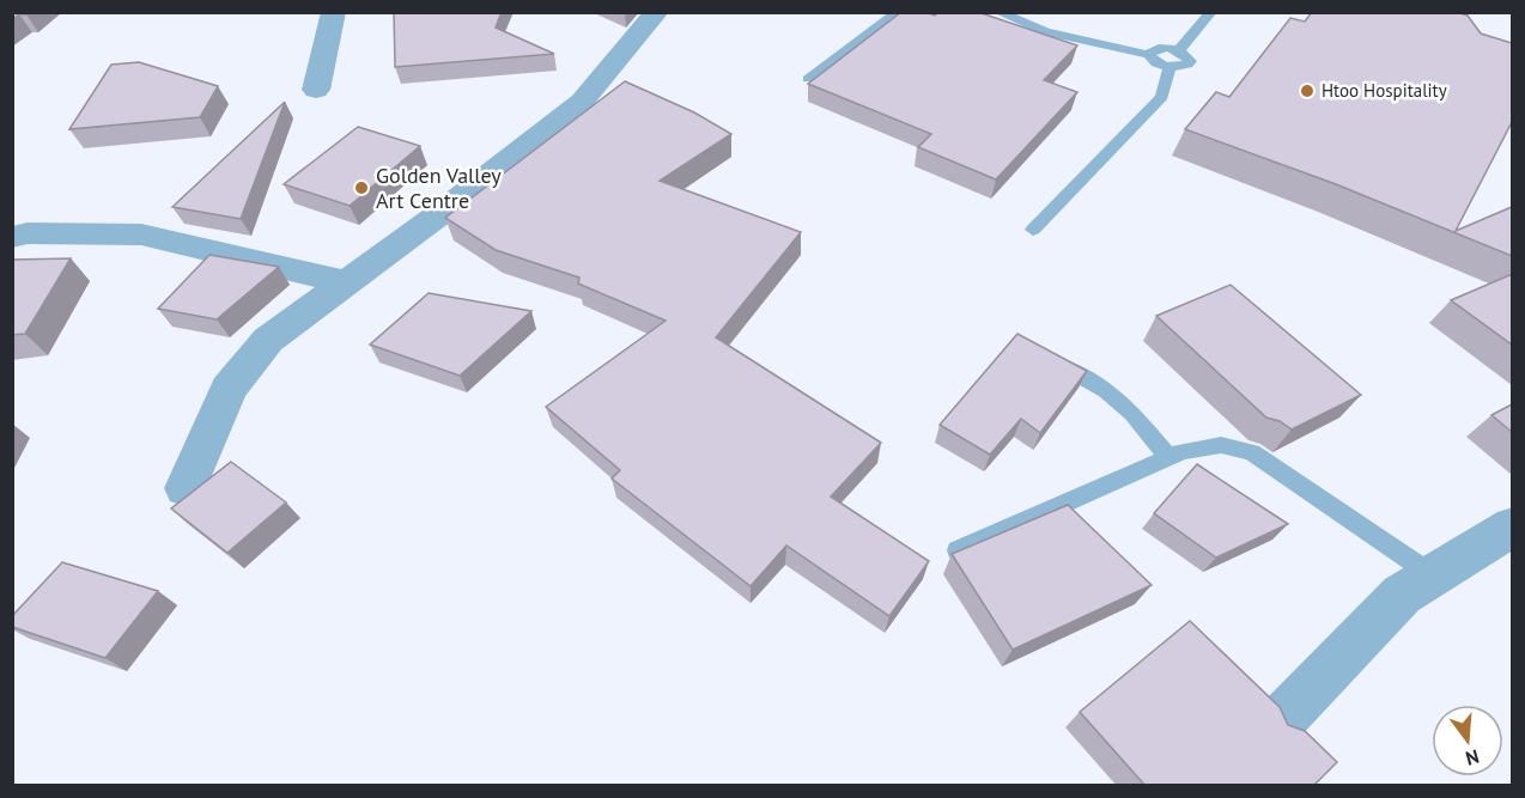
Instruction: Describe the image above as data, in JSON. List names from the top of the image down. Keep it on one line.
{"places":["Htoo Hospitality","Golden Valley Art Centre"],"north":"bottom"}
